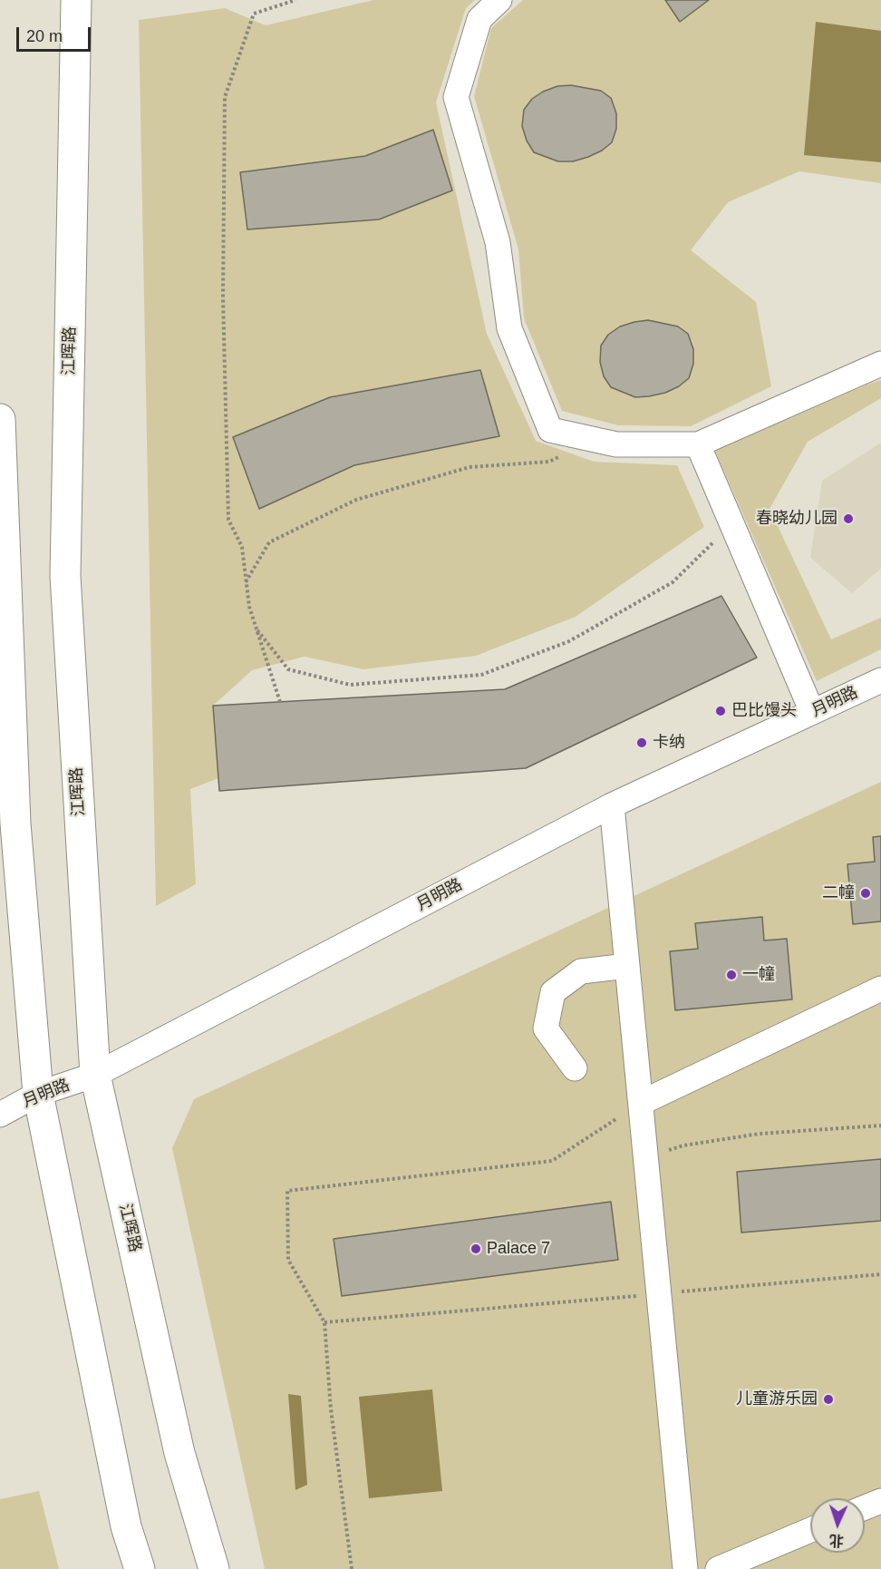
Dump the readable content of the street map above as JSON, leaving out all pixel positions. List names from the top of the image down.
{
  "streets": {
    "main road": ["江晖路"],
    "street": ["月明路"]
  },
  "crossings": [
    ["江晖路", "月明路"]
  ],
  "places": [
    "春晓幼儿园",
    "巴比馒头",
    "卡纳",
    "二幢",
    "一幢",
    "Palace 7",
    "儿童游乐园"
  ],
  "scale_bar": "20 m",
  "north": "bottom"
}
